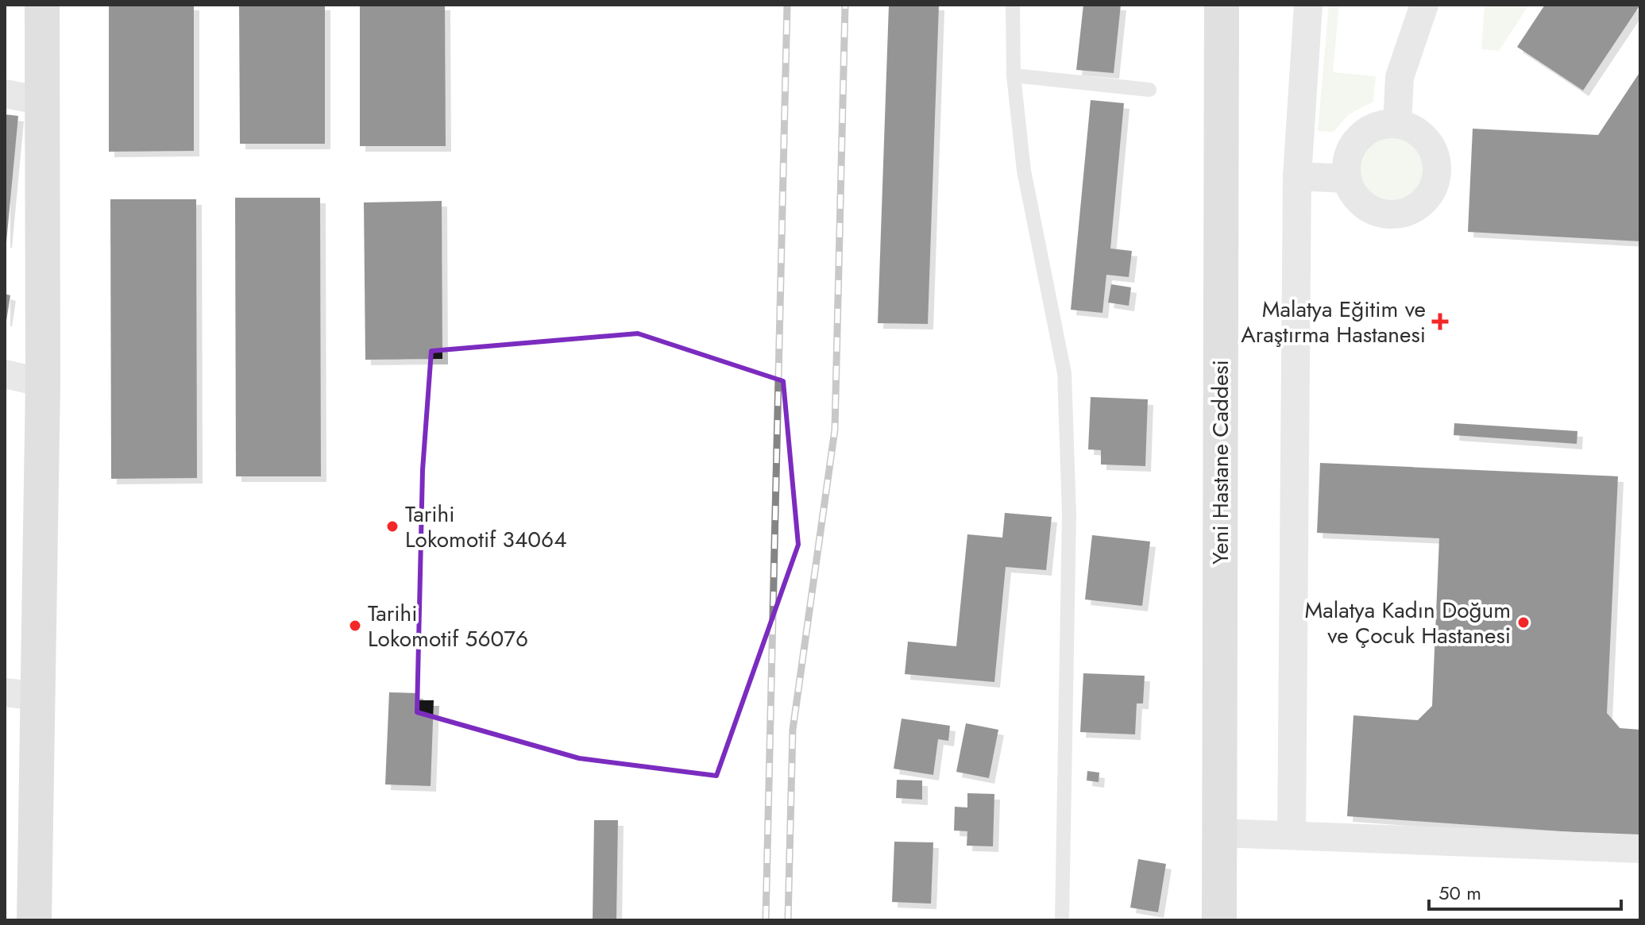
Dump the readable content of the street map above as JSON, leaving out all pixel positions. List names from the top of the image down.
{
  "streets": {
    "street": ["Yeni Hastane Caddesi"]
  },
  "places": {
    "health": ["Malatya Eğitim ve Araştırma Hastanesi"],
    "other": ["Tarihi Lokomotif 34064", "Malatya Kadın Doğum ve Çocuk Hastanesi", "Tarihi Lokomotif 56076"]
  },
  "scale_bar": "50 m"
}
